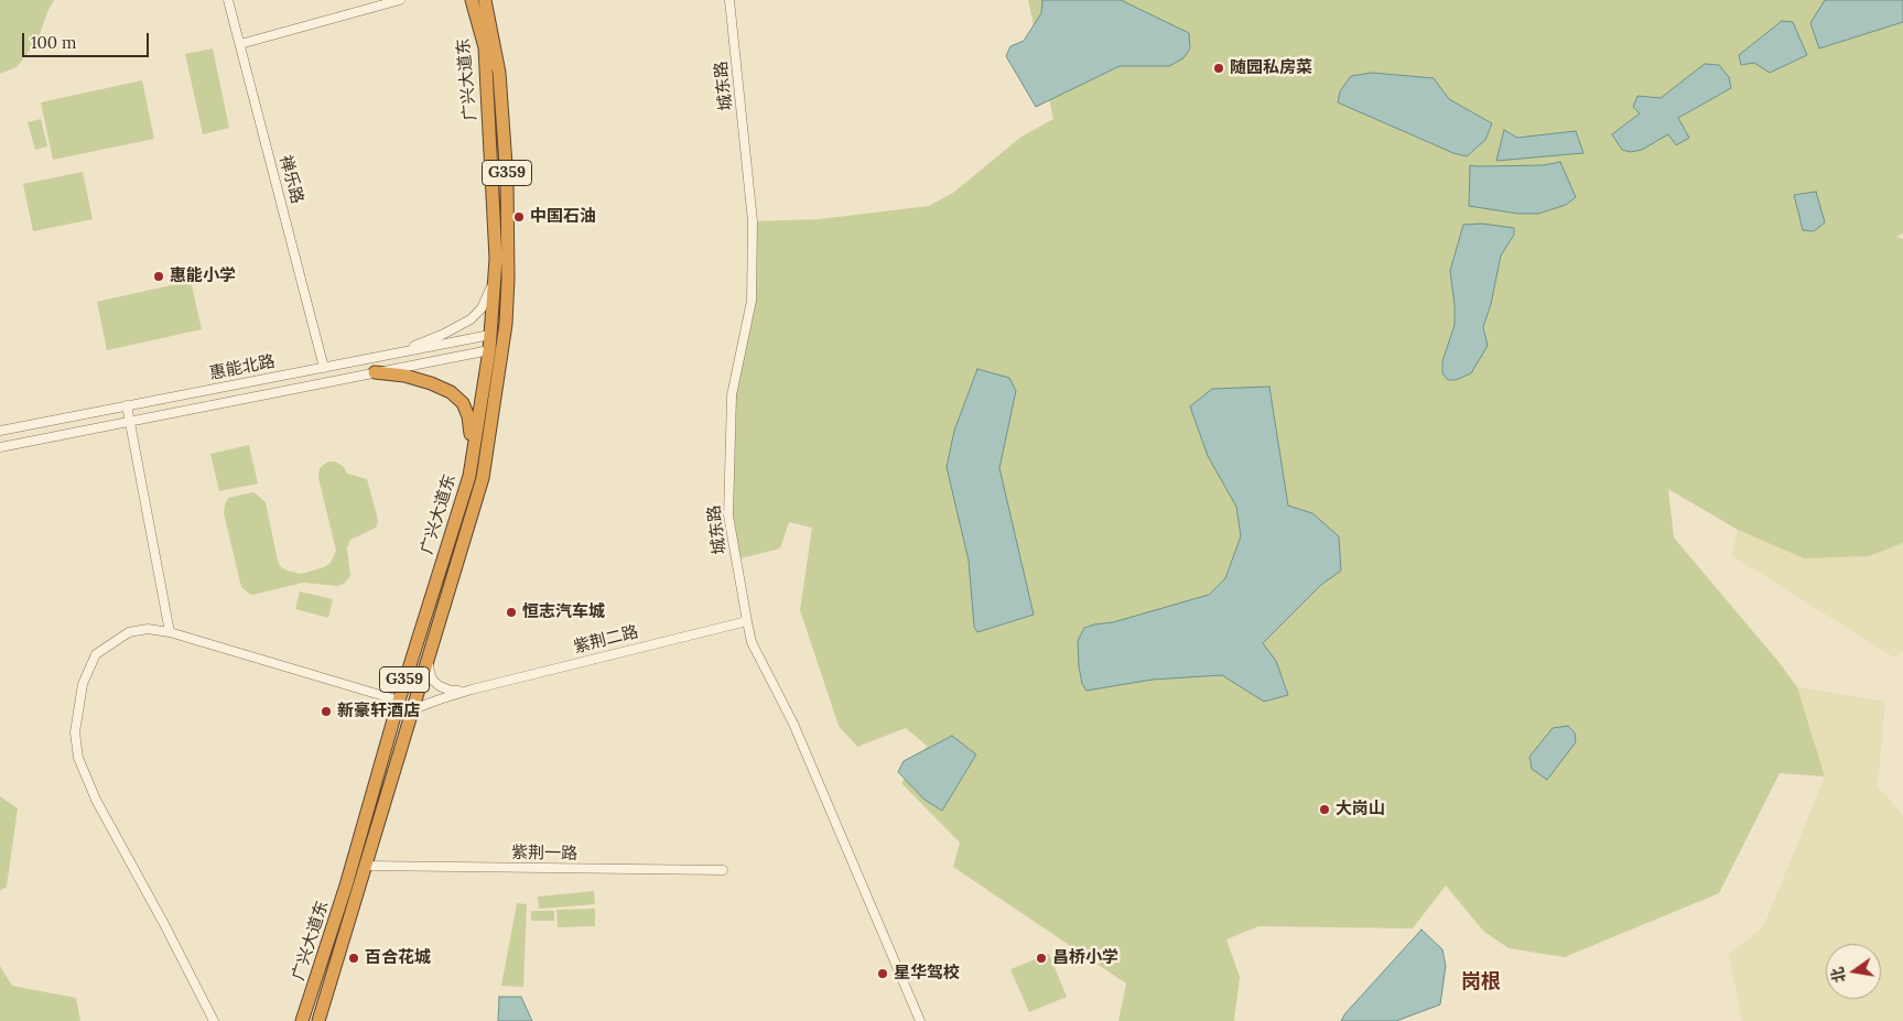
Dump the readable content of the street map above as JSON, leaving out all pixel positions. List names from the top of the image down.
{
  "streets": {
    "highway": ["广兴大道东", "G359"],
    "street": [
      "城东路",
      "禅乐路",
      "惠能北路",
      "紫荆二路",
      "紫荆一路"
    ]
  },
  "crossings": [
    ["广兴大道东", "惠能北路"],
    ["广兴大道东", "紫荆二路"],
    ["广兴大道东", "紫荆一路"],
    ["城东路", "紫荆二路"],
    ["禅乐路", "惠能北路"]
  ],
  "districts": ["岗根"],
  "places": [
    "随园私房菜",
    "中国石油",
    "惠能小学",
    "恒志汽车城",
    "新豪轩酒店",
    "大岗山",
    "百合花城",
    "昌桥小学",
    "星华驾校"
  ],
  "scale_bar": "100 m",
  "north": "left"
}
